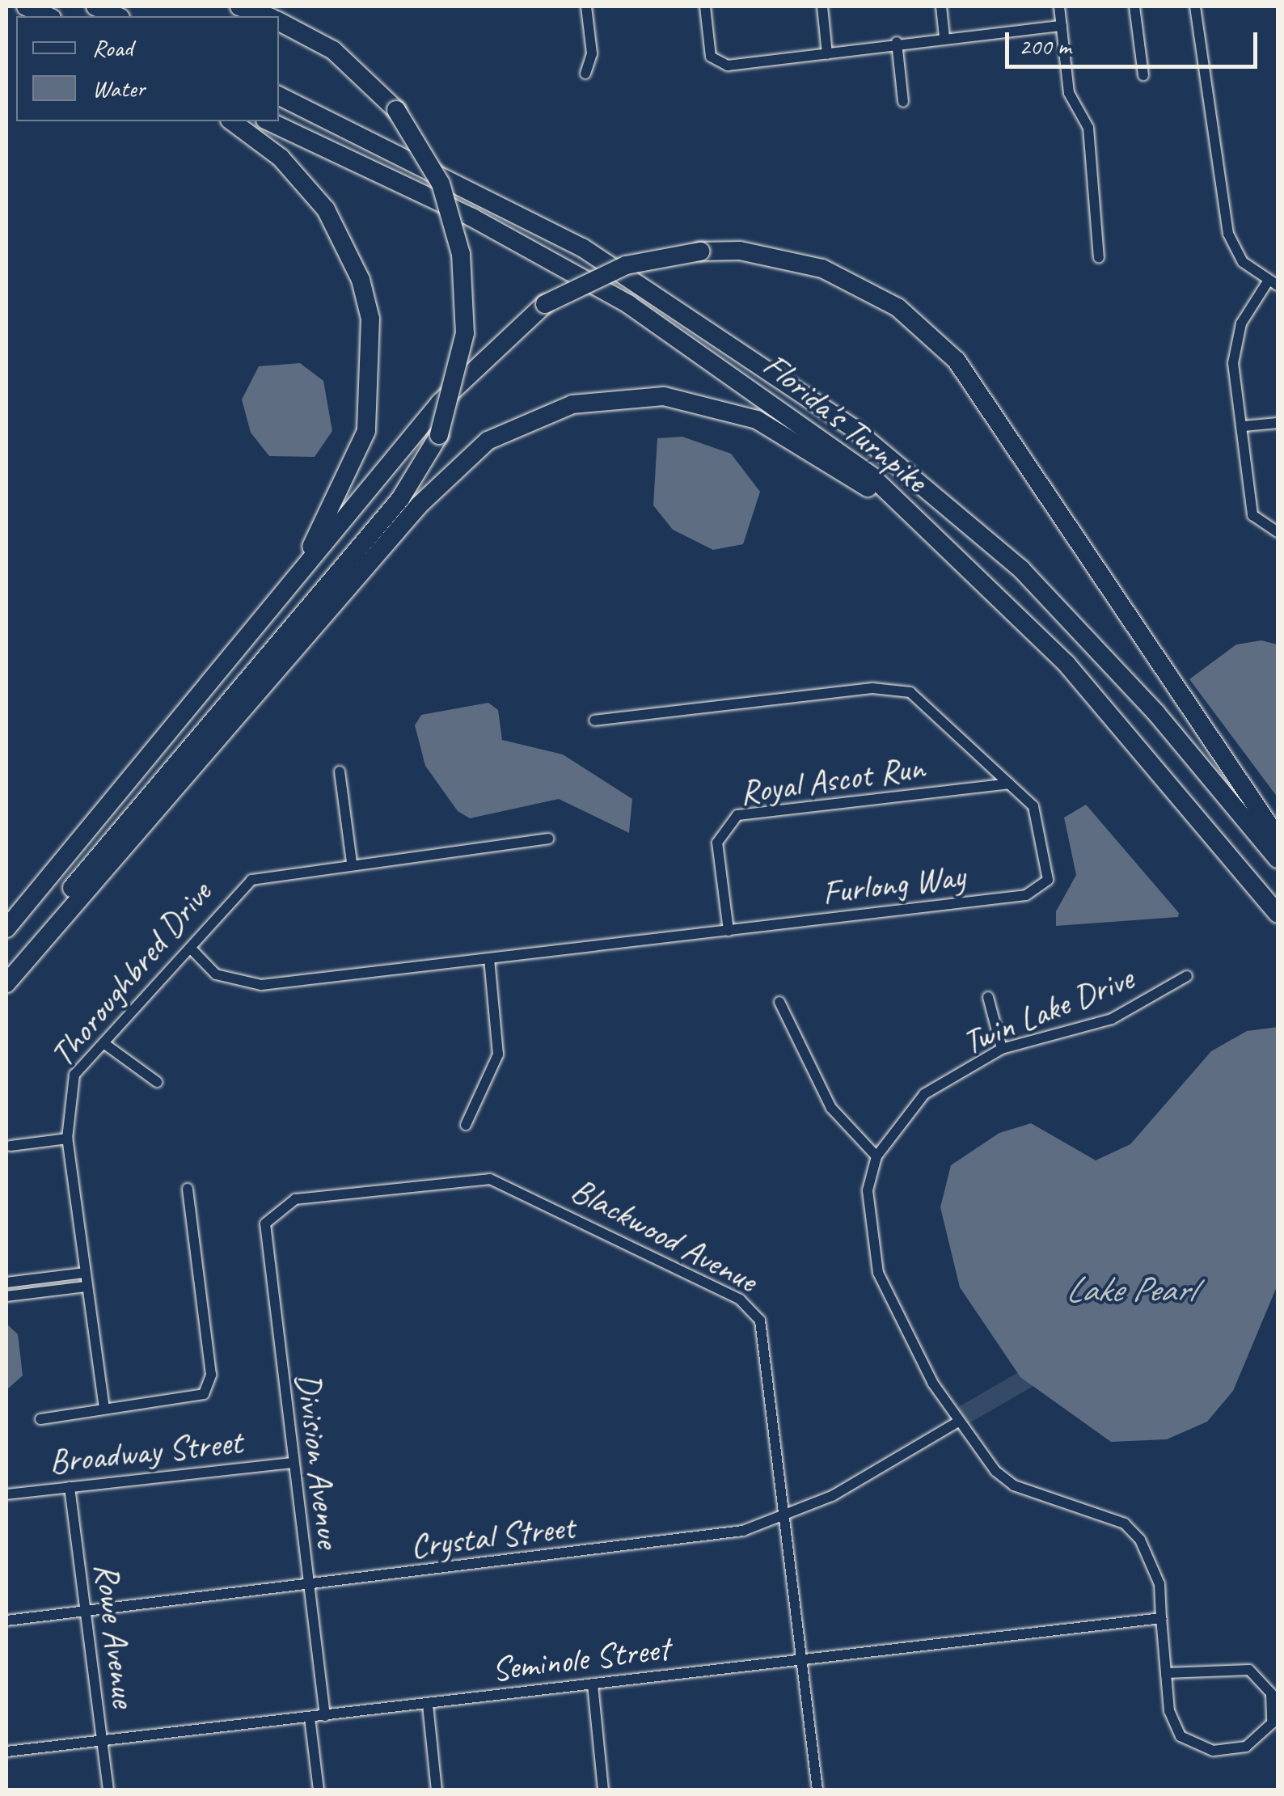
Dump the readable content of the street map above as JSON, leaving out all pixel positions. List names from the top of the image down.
{
  "streets": {
    "highway": ["Florida's Turnpike"],
    "street": [
      "Royal Ascot Run",
      "Furlong Way",
      "Thoroughbred Drive",
      "Twin Lake Drive",
      "Blackwood Avenue",
      "Broadway Street",
      "Division Avenue",
      "Crystal Street",
      "Rowe Avenue",
      "Seminole Street"
    ]
  },
  "crossings": [
    ["Royal Ascot Run", "Furlong Way"],
    ["Furlong Way", "Thoroughbred Drive"],
    ["Blackwood Avenue", "Division Avenue"],
    ["Blackwood Avenue", "Crystal Street"],
    ["Blackwood Avenue", "Seminole Street"],
    ["Broadway Street", "Division Avenue"],
    ["Broadway Street", "Rowe Avenue"],
    ["Division Avenue", "Crystal Street"],
    ["Division Avenue", "Seminole Street"],
    ["Crystal Street", "Rowe Avenue"],
    ["Rowe Avenue", "Seminole Street"]
  ],
  "water": ["Lake Pearl"],
  "legend": ["Road", "Water"],
  "scale_bar": "200 m"
}
